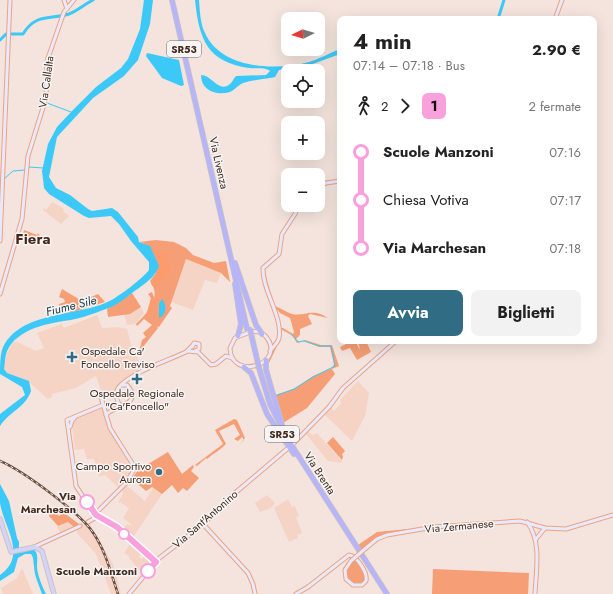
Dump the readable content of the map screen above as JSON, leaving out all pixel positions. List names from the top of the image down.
{
  "streets": {
    "highway": ["SR53", "Via Livenza", "Via Brenta"],
    "street": ["Via Callalta", "Via Sant'Antonino", "Via Zermanese"]
  },
  "crossings": [
    ["Via Livenza", "Via Brenta"]
  ],
  "districts": ["Fiera"],
  "water": ["Fiume Sile"],
  "places": {
    "health": ["Ospedale Ca' Foncello Treviso", "Ospedale Regionale \"Ca'Foncello\""],
    "other": ["Campo Sportivo Aurora", "Via Marchesan", "Scuole Manzoni"]
  },
  "lines": ["bus line 1"],
  "north": "left",
  "page": {
    "map_buttons": ["+", "−"],
    "heading": ["4 min", "07:14 – 07:18 · Bus", "2.90 €"],
    "legs": ["2", "1", "2 fermate"],
    "list": [
      {
        "name": "Scuole Manzoni",
        "value": "07:16"
      },
      {
        "name": "Chiesa Votiva",
        "value": "07:17"
      },
      {
        "name": "Via Marchesan",
        "value": "07:18"
      }
    ],
    "buttons": ["Avvia", "Biglietti"]
  }
}
